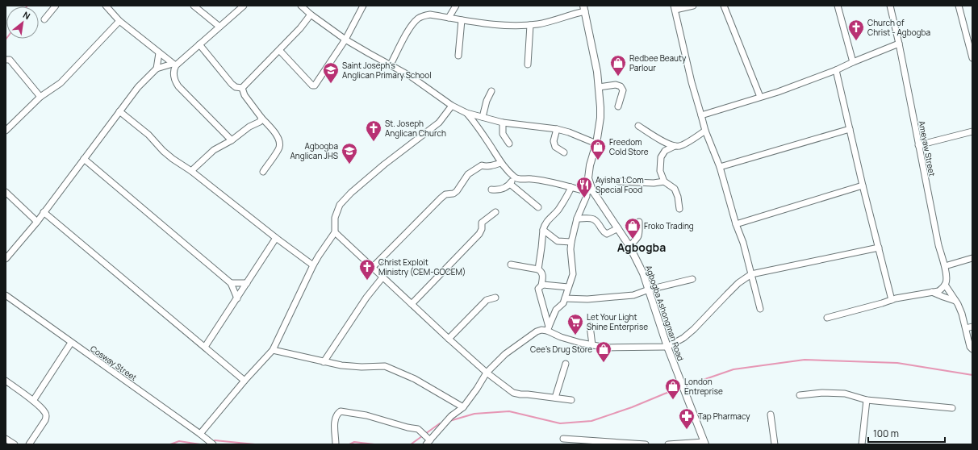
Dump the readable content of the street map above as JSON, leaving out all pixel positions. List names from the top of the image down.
{
  "streets": {
    "street": ["Ameyaw Street", "Agbogba Ashongman Road", "Cosway Street"]
  },
  "districts": ["Agbogba"],
  "places": {
    "church": ["Church of Christ - Agbogba", "St. Joseph Anglican Church", "Christ Exploit Ministry (CEM-GOCEM)"],
    "shop": [
      "Redbee Beauty Parlour",
      "Freedom Cold Store",
      "Froko Trading",
      "Cee's Drug Store",
      "London Entreprise"
    ],
    "school or university": ["Saint Joseph's Anglican Primary School", "Agbogba Anglican JHS"],
    "restaurant": ["Ayisha 1.Com Special Food"],
    "supermarket": ["Let Your Light Shine Enterprise"],
    "pharmacy": ["Tap Pharmacy"]
  },
  "scale_bar": "100 m",
  "north": "top right"
}
